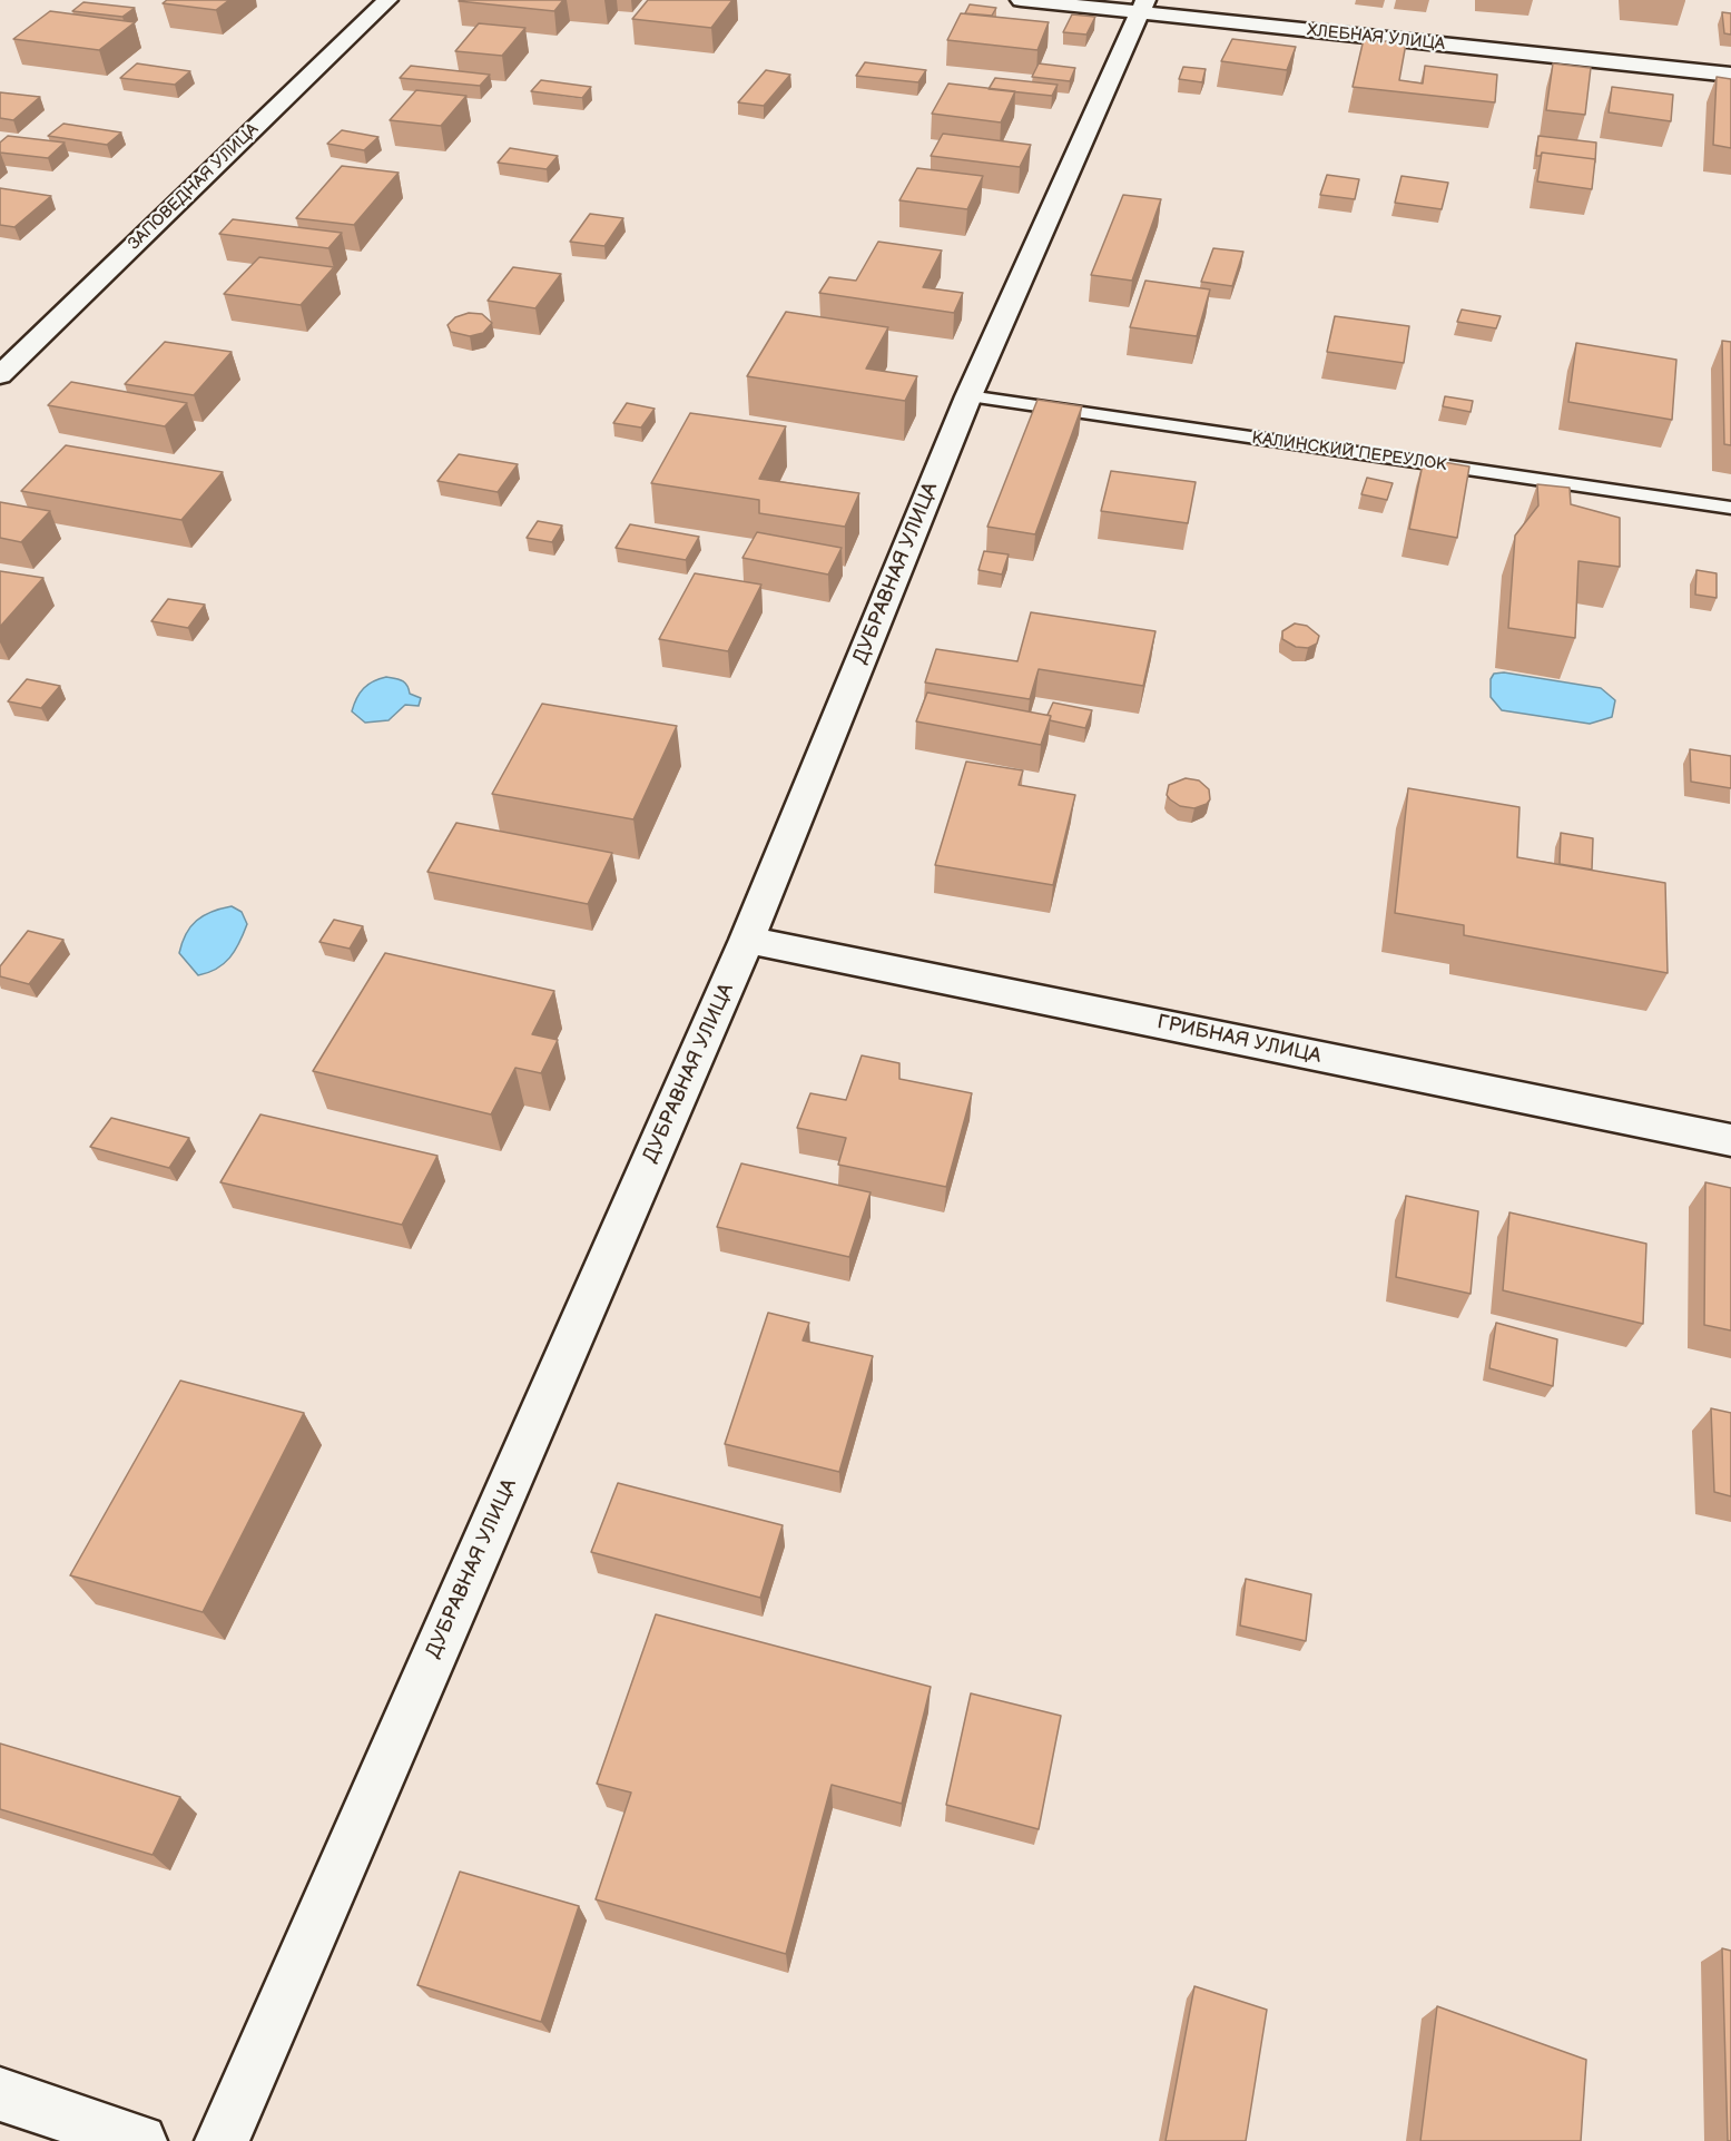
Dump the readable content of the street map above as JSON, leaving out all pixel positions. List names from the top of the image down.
{
  "streets": {
    "street": [
      "ХЛЕБНАЯ УЛИЦА",
      "ЗАПОВЕДНАЯ УЛИЦА",
      "ДУБРАВНАЯ УЛИЦА",
      "ГРИБНАЯ УЛИЦА"
    ],
    "lane": ["КАЛИНСКИЙ ПЕРЕУЛОК"]
  },
  "crossings": [
    ["ХЛЕБНАЯ УЛИЦА", "ДУБРАВНАЯ УЛИЦА"],
    ["КАЛИНСКИЙ ПЕРЕУЛОК", "ДУБРАВНАЯ УЛИЦА"],
    ["ДУБРАВНАЯ УЛИЦА", "ГРИБНАЯ УЛИЦА"]
  ]
}
